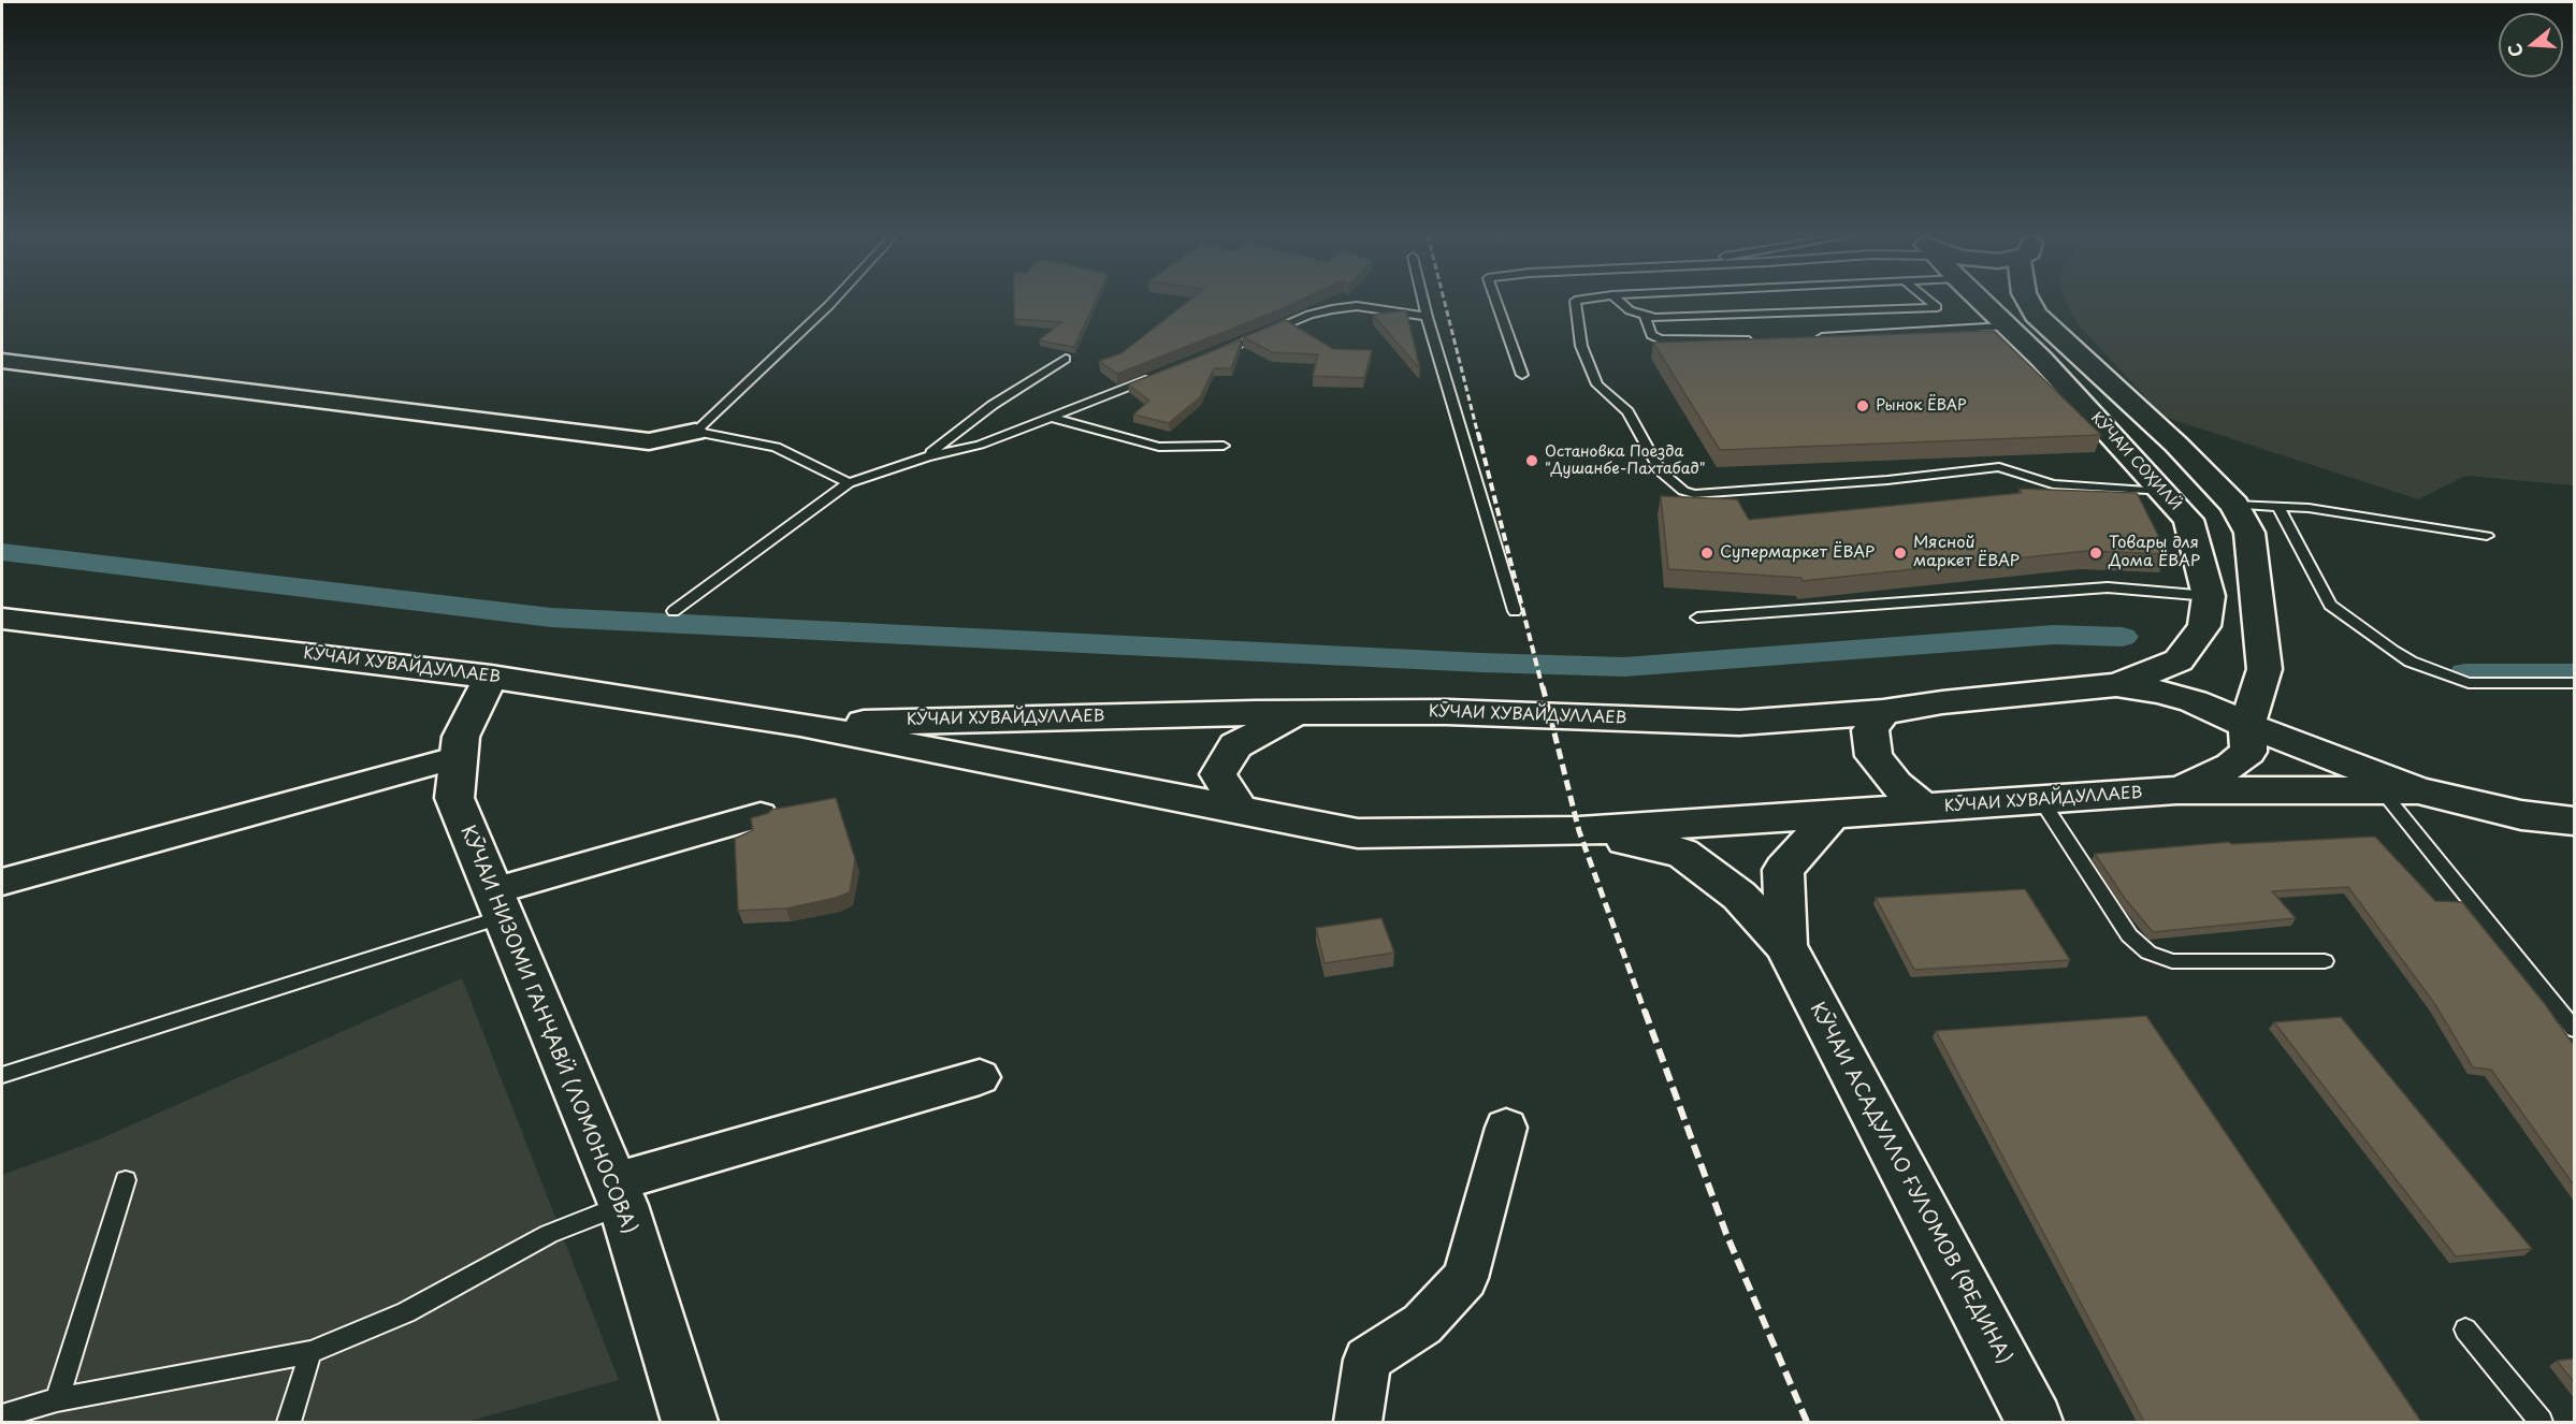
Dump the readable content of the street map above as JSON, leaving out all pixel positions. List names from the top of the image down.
{
  "streets": {
    "street": [
      "КӮЧАИ СОҲИЛӢ",
      "КӮЧАИ ХУВАЙДУЛЛАЕВ",
      "КӮЧАИ НИЗОМИ ГАНҶАВӢ (ЛОМОНОСОВА)",
      "КӮЧАИ АСАДУЛЛО ҒУЛОМОВ (ФЕДИНА)"
    ]
  },
  "crossings": [
    ["КӮЧАИ СОҲИЛӢ", "КӮЧАИ ХУВАЙДУЛЛАЕВ"],
    ["КӮЧАИ ХУВАЙДУЛЛАЕВ", "КӮЧАИ НИЗОМИ ГАНҶАВӢ (ЛОМОНОСОВА)"]
  ],
  "places": [
    "Рынок ЁВАР",
    "Остановка Поезда \"Душанбе-Пахтабад\"",
    "Супермаркет ЁВАР",
    "Мясной маркет ЁВАР",
    "Товары для Дома ЁВАР"
  ],
  "north": "left"
}
